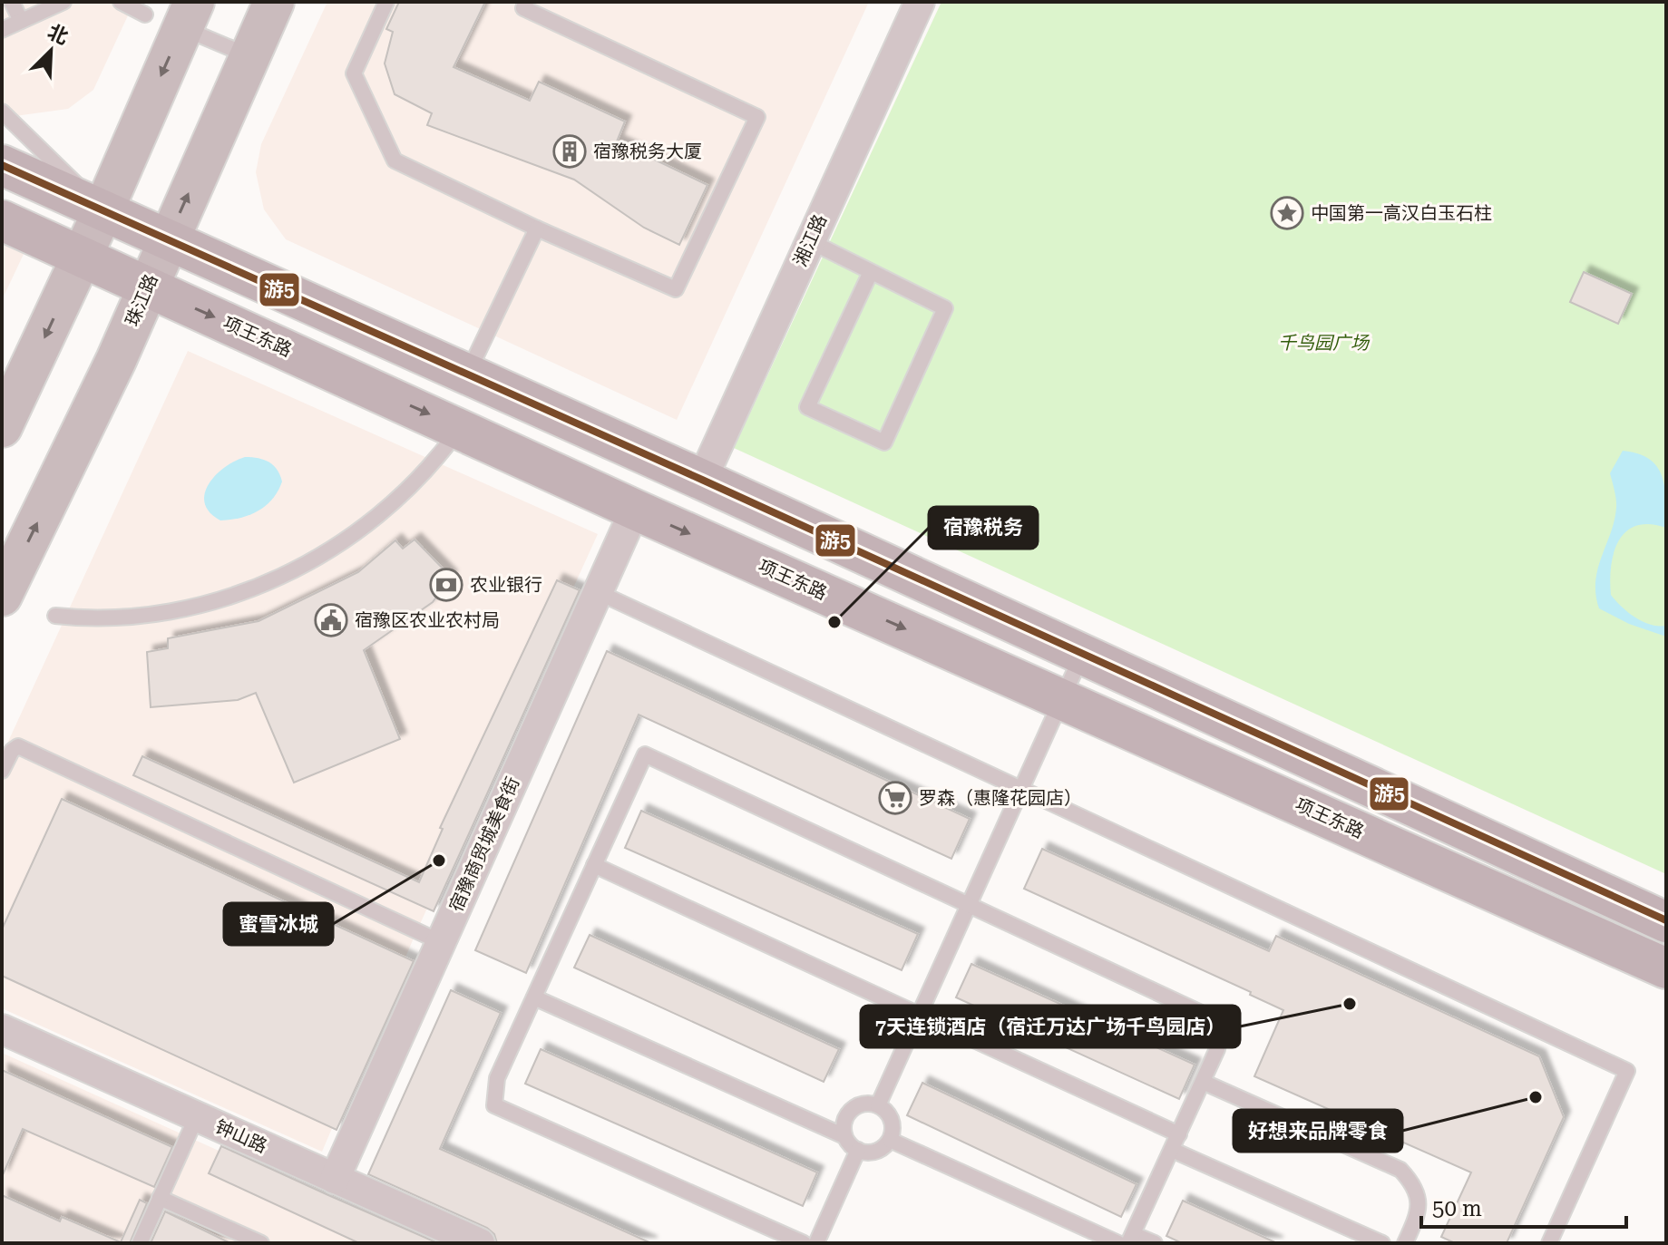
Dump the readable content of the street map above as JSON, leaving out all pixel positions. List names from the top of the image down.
{
  "streets": {
    "main road": ["项王东路"],
    "street": [
      "湘江路",
      "珠江路",
      "宿豫商贸城美食街",
      "钟山路"
    ]
  },
  "crossings": [
    ["珠江路", "项王东路"],
    ["项王东路", "宿豫商贸城美食街"],
    ["宿豫商贸城美食街", "钟山路"]
  ],
  "parks": ["千鸟园广场"],
  "places": {
    "building": ["宿豫税务大厦"],
    "place": ["中国第一高汉白玉石柱"],
    "bank": ["农业银行"],
    "public building": ["宿豫区农业农村局"],
    "other": [
      "宿豫税务",
      "蜜雪冰城",
      "7天连锁酒店（宿迁万达广场千鸟园店）",
      "好想来品牌零食"
    ],
    "supermarket": ["罗森（惠隆花园店）"]
  },
  "lines": ["transit line 游5"],
  "scale_bar": "50 m",
  "north": "top right"
}
